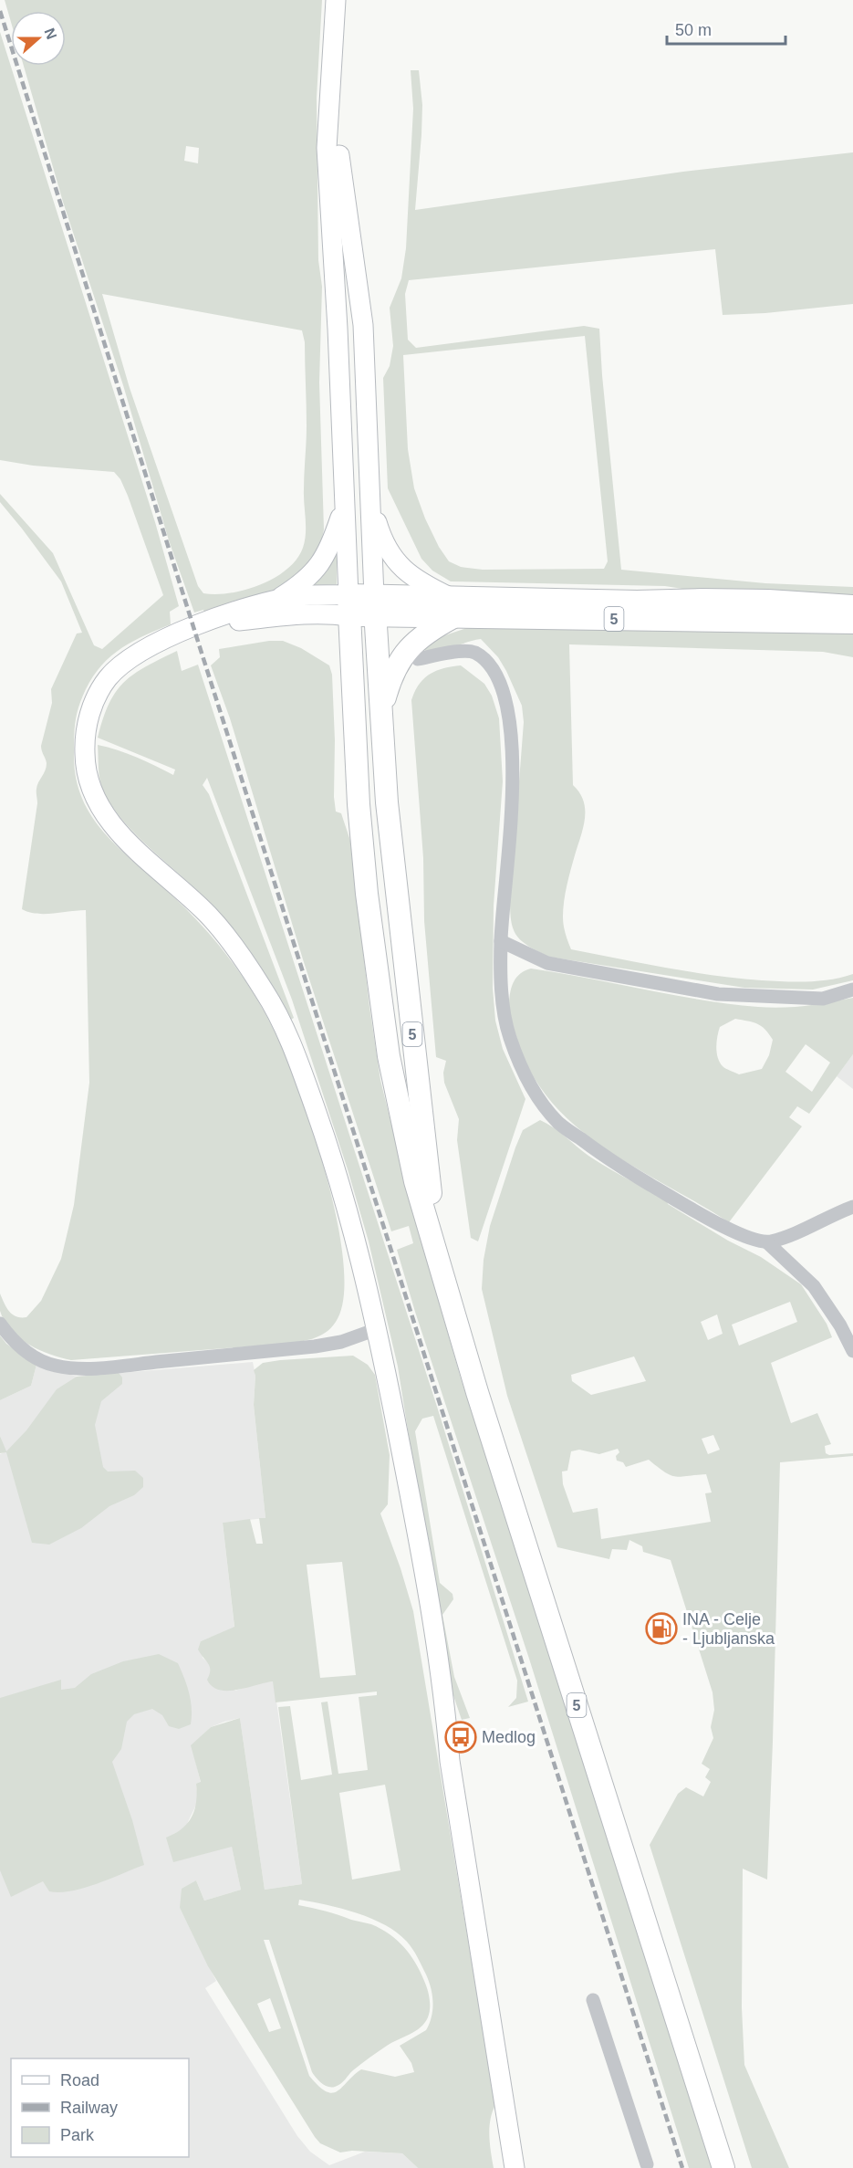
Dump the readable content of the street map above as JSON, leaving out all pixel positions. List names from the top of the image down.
{
  "streets": {
    "main road": ["5"]
  },
  "places": {
    "fuel station": ["INA - Celje - Ljubljanska"],
    "bus stop": ["Medlog"]
  },
  "legend": ["Road", "Railway", "Park"],
  "scale_bar": "50 m",
  "north": "right"
}
